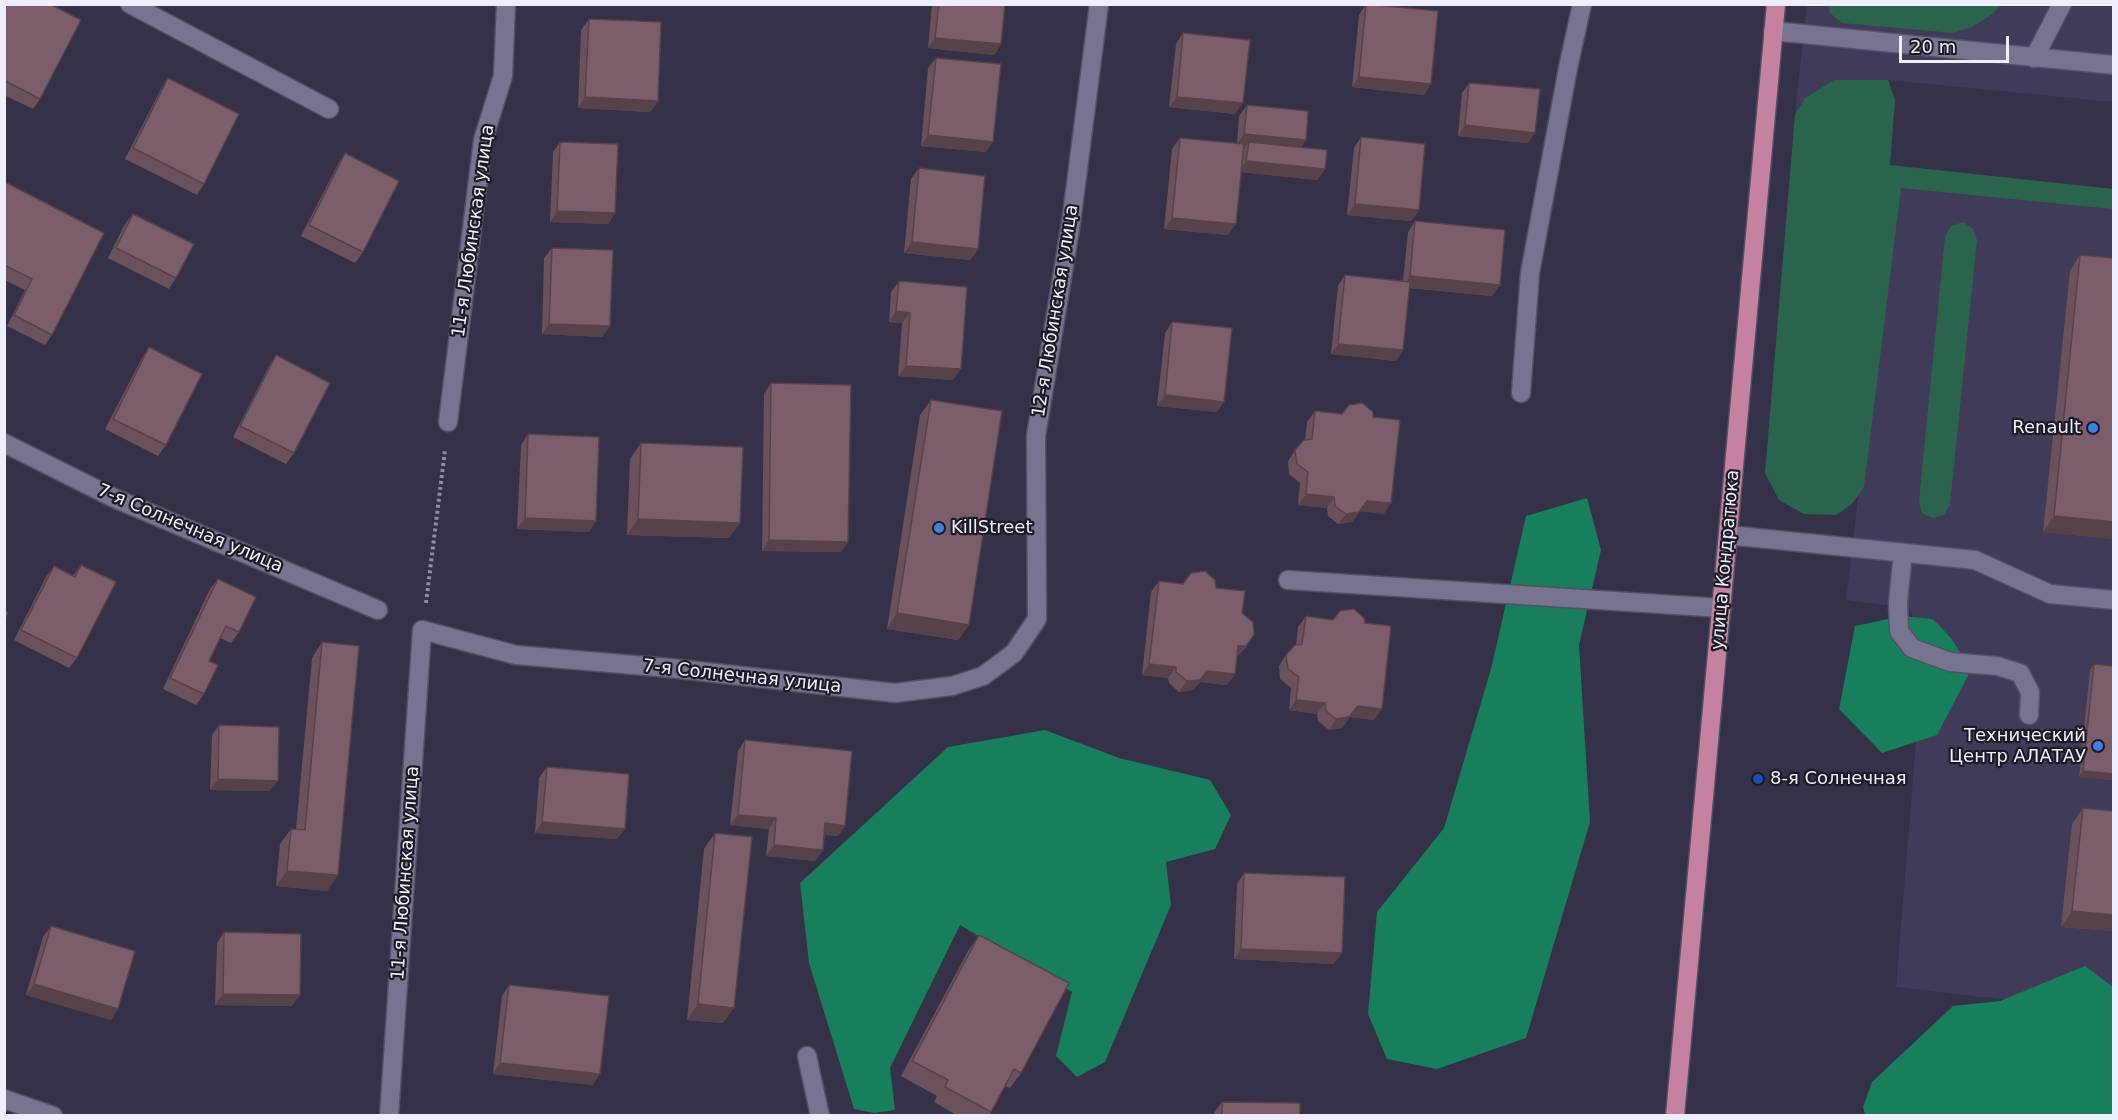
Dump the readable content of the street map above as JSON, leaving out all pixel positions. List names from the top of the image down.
{
  "streets": {
    "main road": ["улица Кондратюка"],
    "street": ["11-я Любинская улица", "12-я Любинская улица", "7-я Солнечная улица"]
  },
  "crossings": [
    ["11-я Любинская улица", "7-я Солнечная улица"],
    ["12-я Любинская улица", "7-я Солнечная улица"]
  ],
  "places": [
    "Renault",
    "KillStreet",
    "Технический Центр АЛАТАУ",
    "8-я Солнечная"
  ],
  "scale_bar": "20 m"
}
